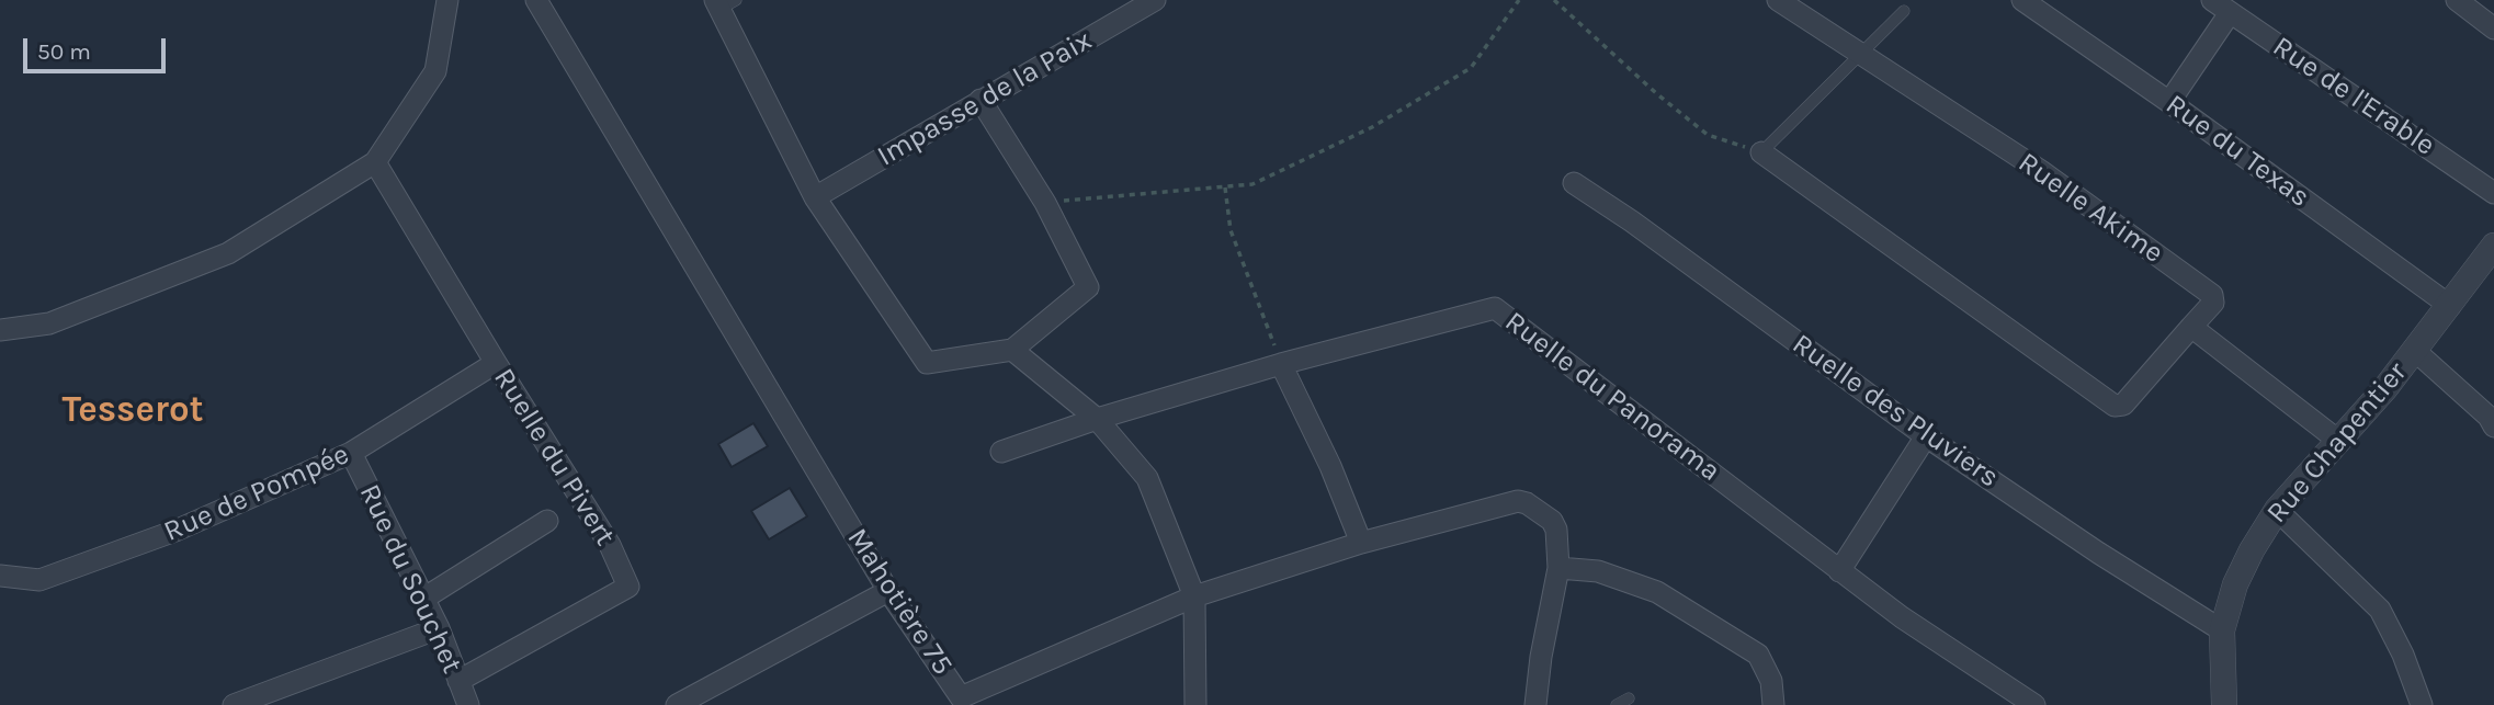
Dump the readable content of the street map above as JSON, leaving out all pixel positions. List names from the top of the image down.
{
  "streets": {
    "street": [
      "Rue de l'Erable",
      "Impasse de la Paix",
      "Rue du Texas",
      "Ruelle Akime",
      "Ruelle du Panorama",
      "Ruelle des Pluviers",
      "Rue Chapentier",
      "Ruelle du Pivert",
      "Rue de Pompée",
      "Rue du Souchet",
      "Mahotière 75"
    ]
  },
  "crossings": [
    ["Rue du Texas", "Rue Chapentier"],
    ["Ruelle des Pluviers", "Rue Chapentier"],
    ["Ruelle du Pivert", "Rue de Pompée"],
    ["Ruelle du Pivert", "Rue du Souchet"],
    ["Rue de Pompée", "Rue du Souchet"]
  ],
  "districts": ["Tesserot"],
  "scale_bar": "50 m"
}
